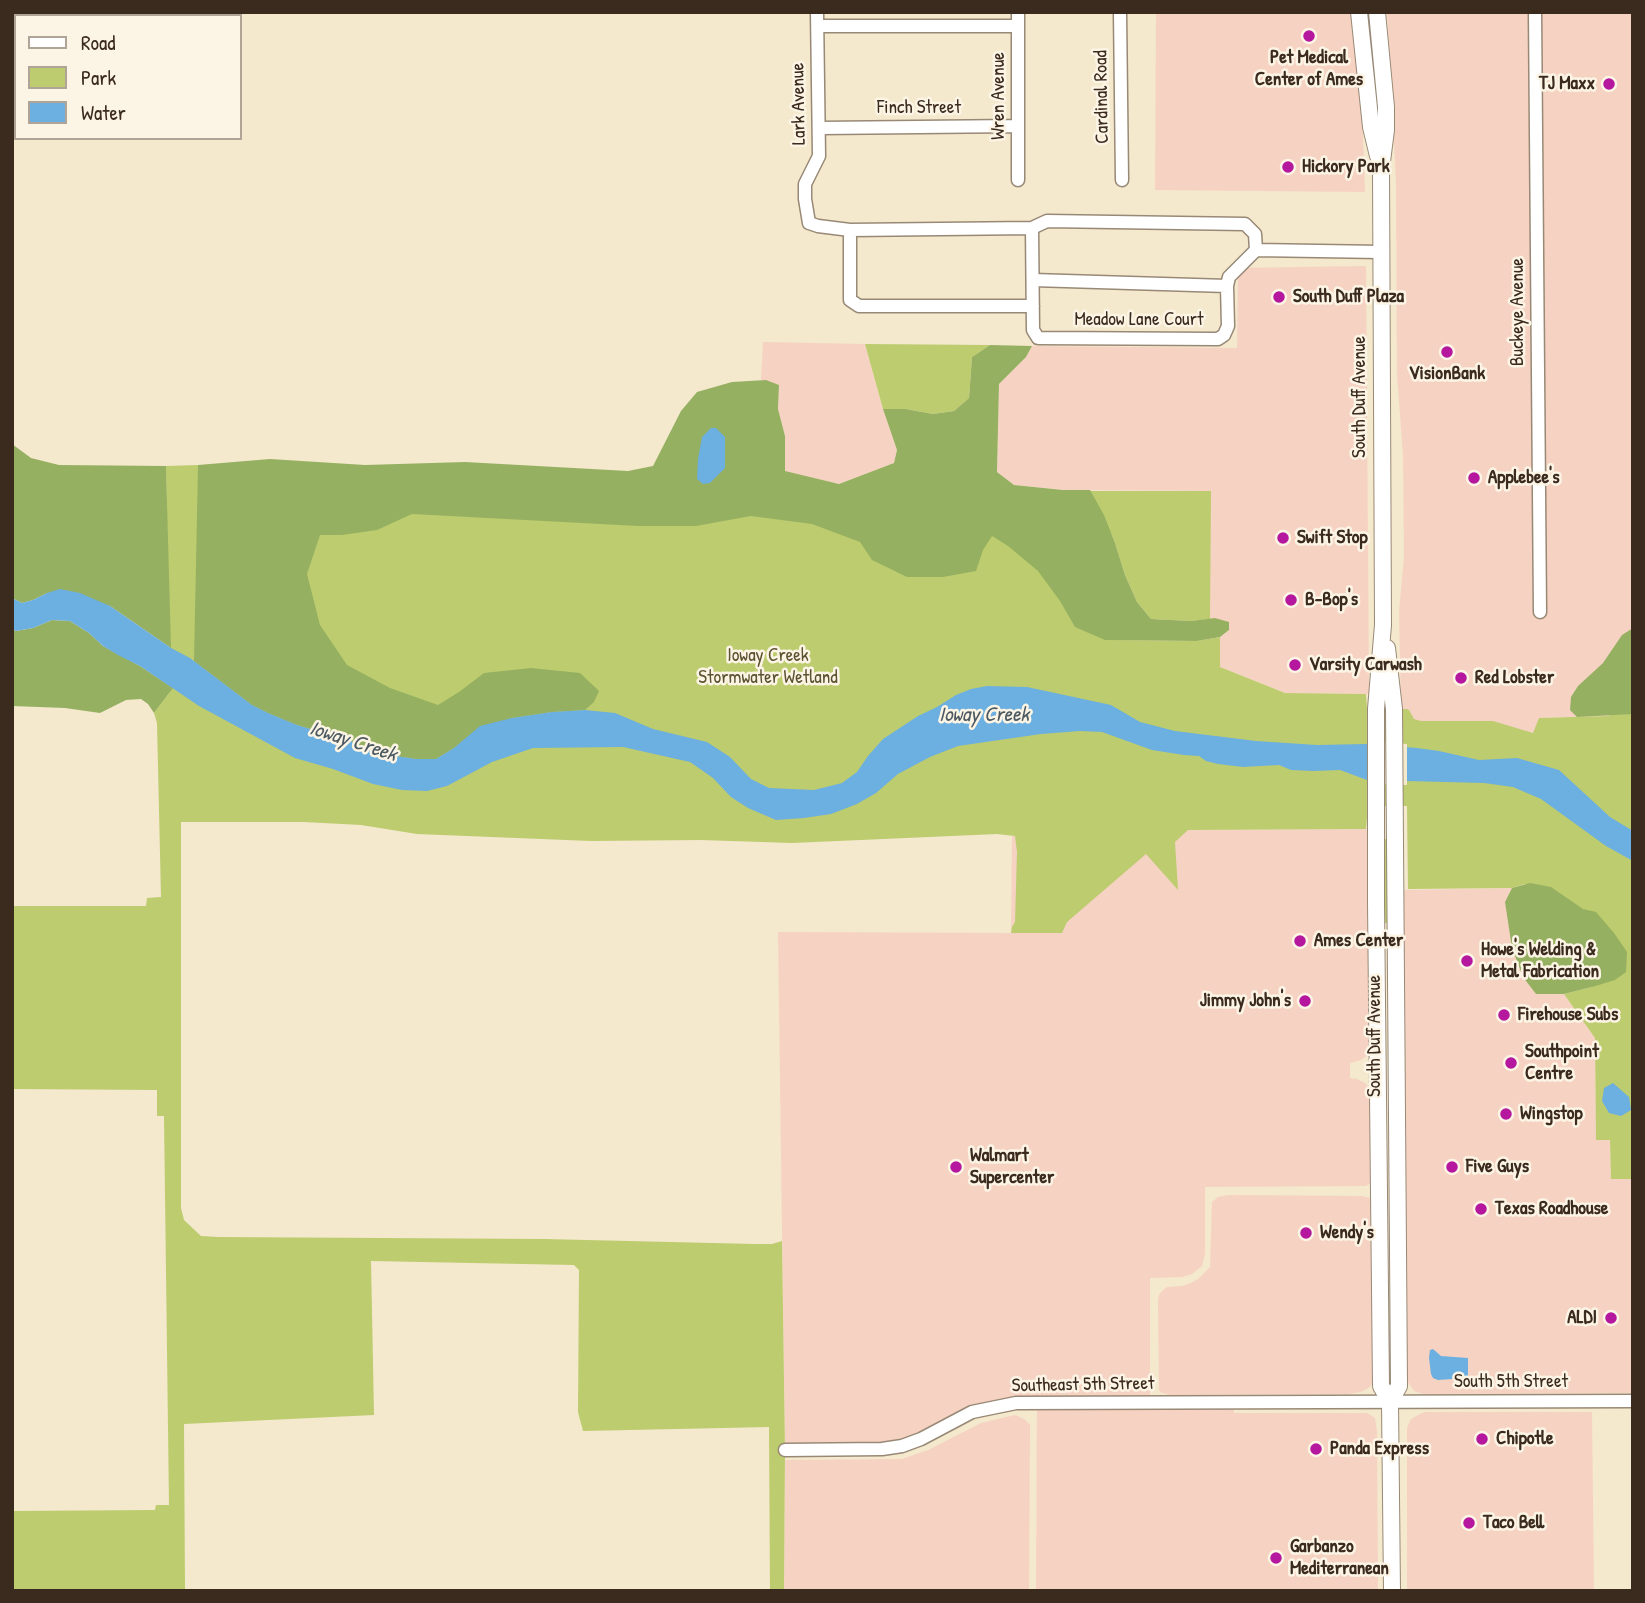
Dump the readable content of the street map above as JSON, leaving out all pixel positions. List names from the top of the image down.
{
  "streets": {
    "main road": ["South Duff Avenue"],
    "street": [
      "Wren Avenue",
      "Cardinal Road",
      "Lark Avenue",
      "Finch Street",
      "Buckeye Avenue",
      "Meadow Lane Court",
      "South 5th Street",
      "Southeast 5th Street"
    ]
  },
  "crossings": [
    ["Wren Avenue", "Finch Street"],
    ["Lark Avenue", "Finch Street"],
    ["South Duff Avenue", "South 5th Street"],
    ["South Duff Avenue", "Southeast 5th Street"],
    ["South 5th Street", "Southeast 5th Street"]
  ],
  "water": ["Ioway Creek"],
  "parks": ["Ioway Creek Stormwater Wetland"],
  "places": [
    "Pet Medical Center of Ames",
    "TJ Maxx",
    "Hickory Park",
    "South Duff Plaza",
    "VisionBank",
    "Applebee's",
    "Swift Stop",
    "B-Bop's",
    "Varsity Carwash",
    "Red Lobster",
    "Ames Center",
    "Howe's Welding & Metal Fabrication",
    "Jimmy John's",
    "Firehouse Subs",
    "Southpoint Centre",
    "Wingstop",
    "Walmart Supercenter",
    "Five Guys",
    "Texas Roadhouse",
    "Wendy's",
    "ALDI",
    "Chipotle",
    "Panda Express",
    "Taco Bell",
    "Garbanzo Mediterranean"
  ],
  "legend": ["Road", "Park", "Water"]
}
